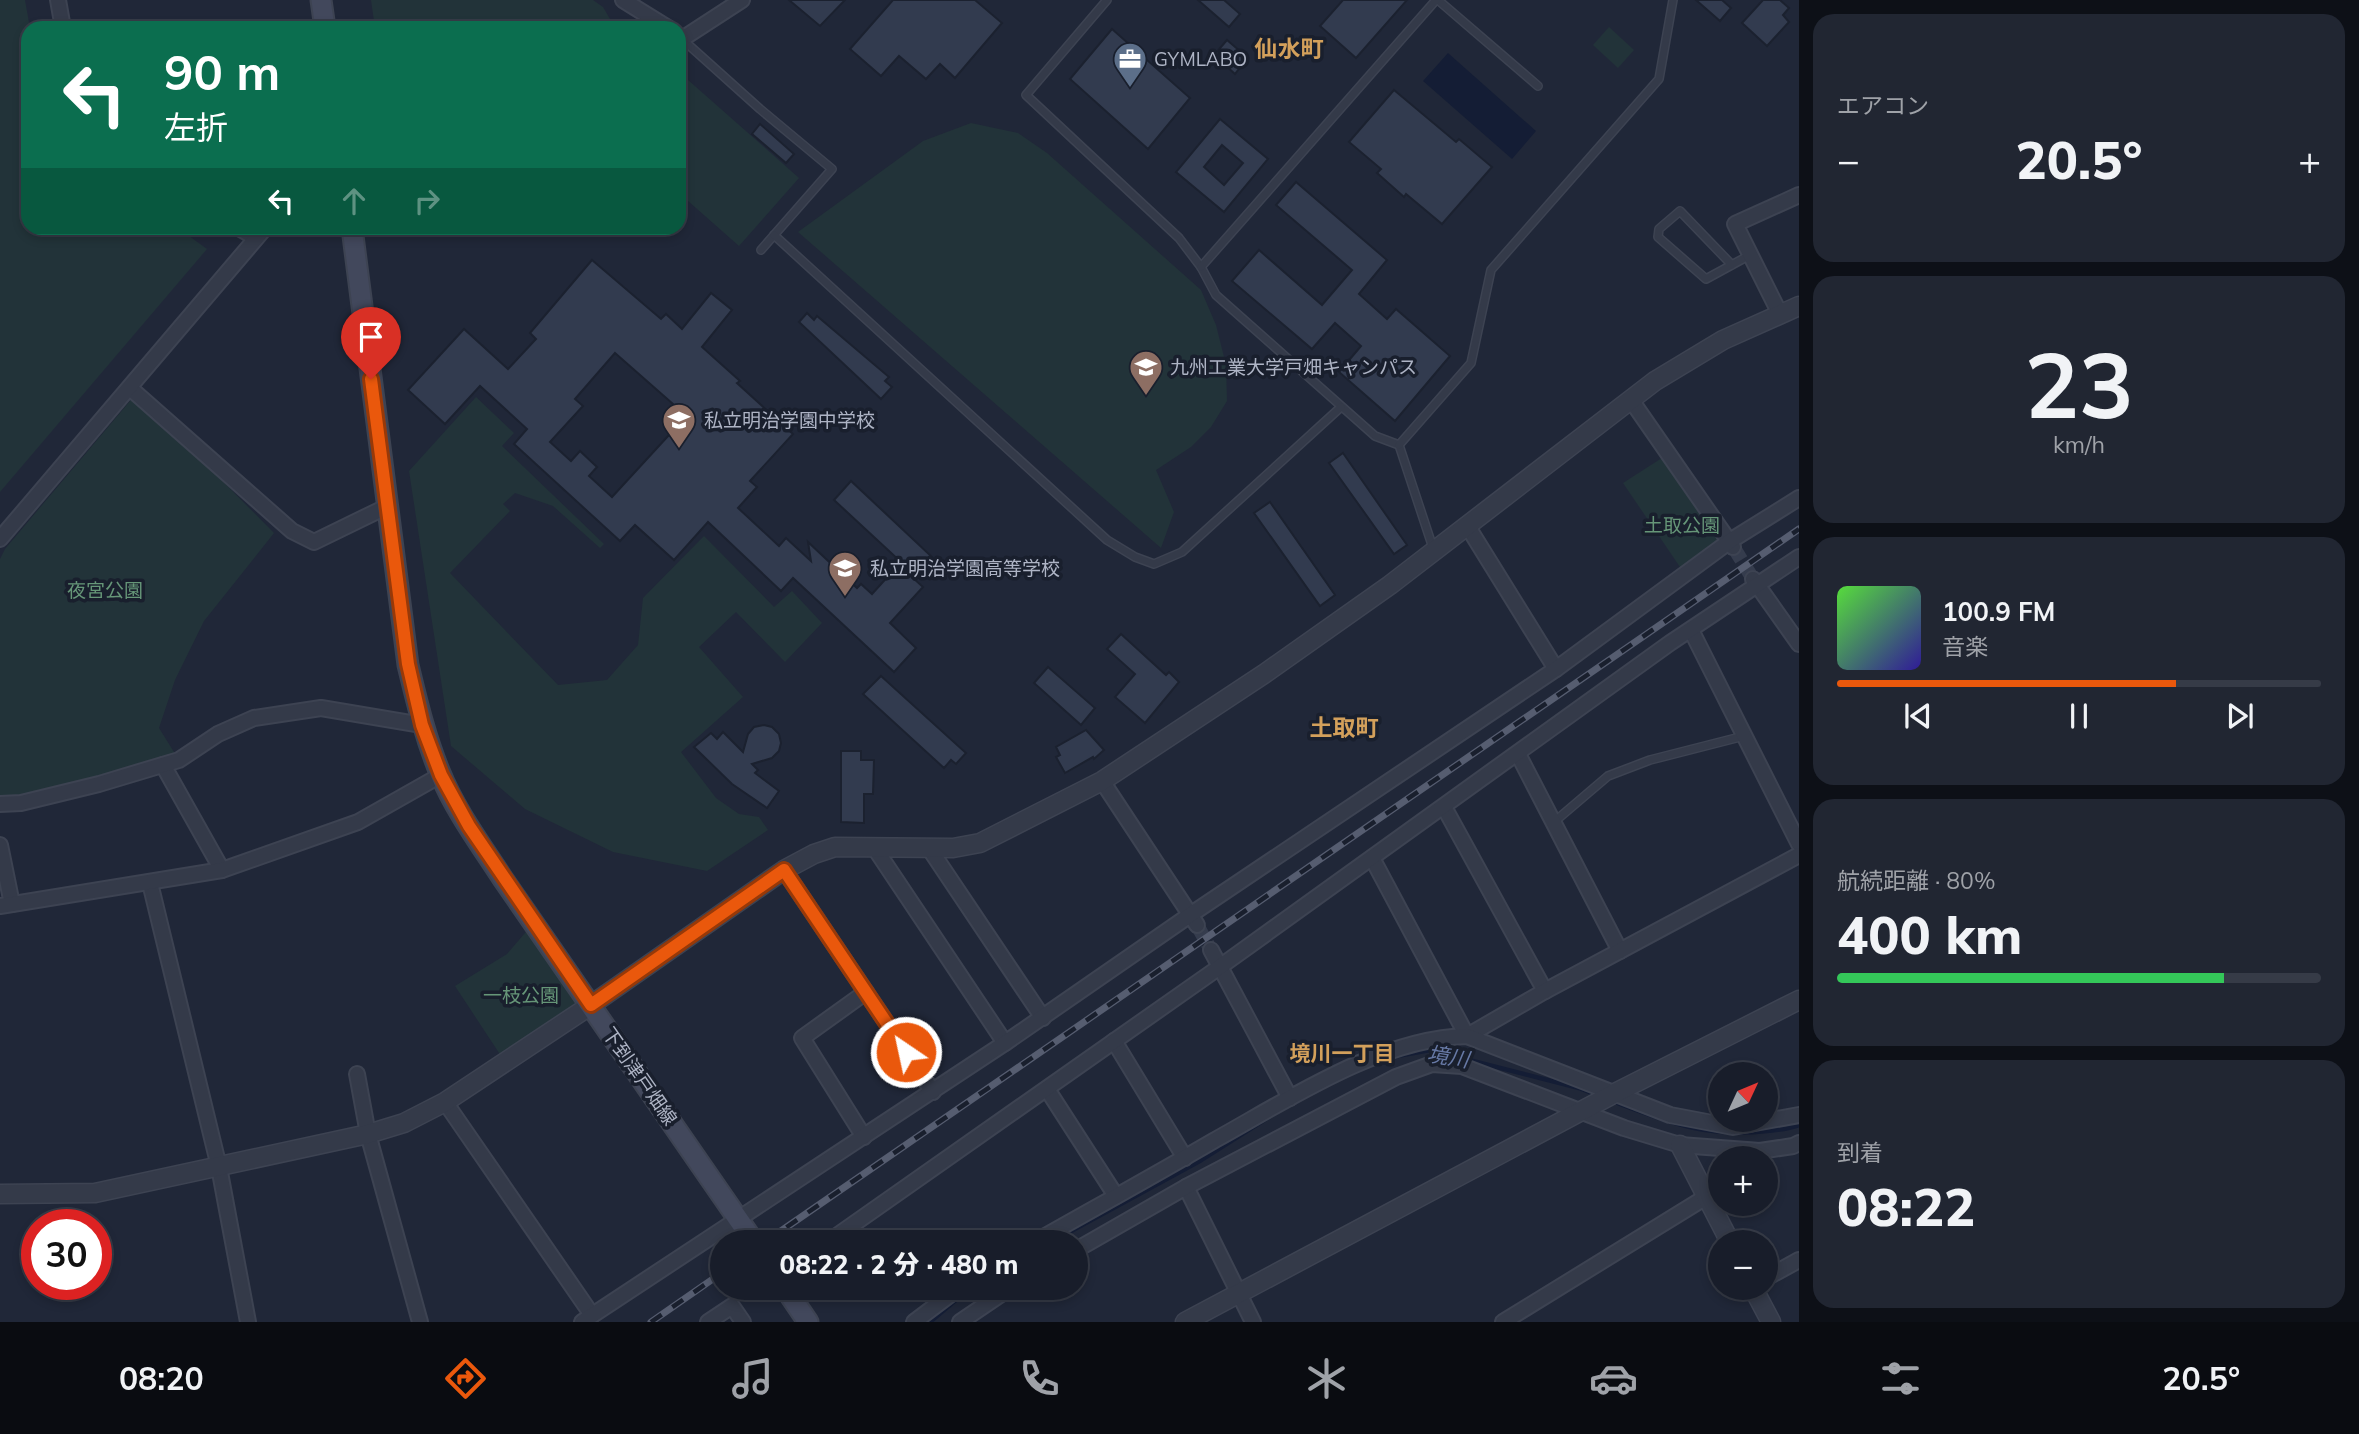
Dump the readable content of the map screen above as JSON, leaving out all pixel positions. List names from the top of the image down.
{
  "streets": {
    "main road": ["下到津戸畑線"]
  },
  "districts": ["仙水町", "土取町", "境川一丁目"],
  "water": ["境川"],
  "parks": ["土取公園", "夜宮公園", "一枝公園"],
  "places": {
    "office": ["GYMLABO"],
    "school or university": ["九州工業大学戸畑キャンパス", "私立明治学園中学校", "私立明治学園高等学校"]
  },
  "north": "top right",
  "page": {
    "tile": [
      "エアコン",
      ["23", "km/h"],
      ["航続距離 · 80%", "400 km"],
      ["到着", "08:22"]
    ],
    "turn": ["90 m", "左折"],
    "heat": ["−", "20.5°", "+"],
    "song": ["100.9 FM", "音楽"],
    "map_buttons": ["+", "−"],
    "limit": "30",
    "trip": "08:22 · 2 分 · 480 m",
    "tabs": ["08:20", "20.5°"]
  }
}
